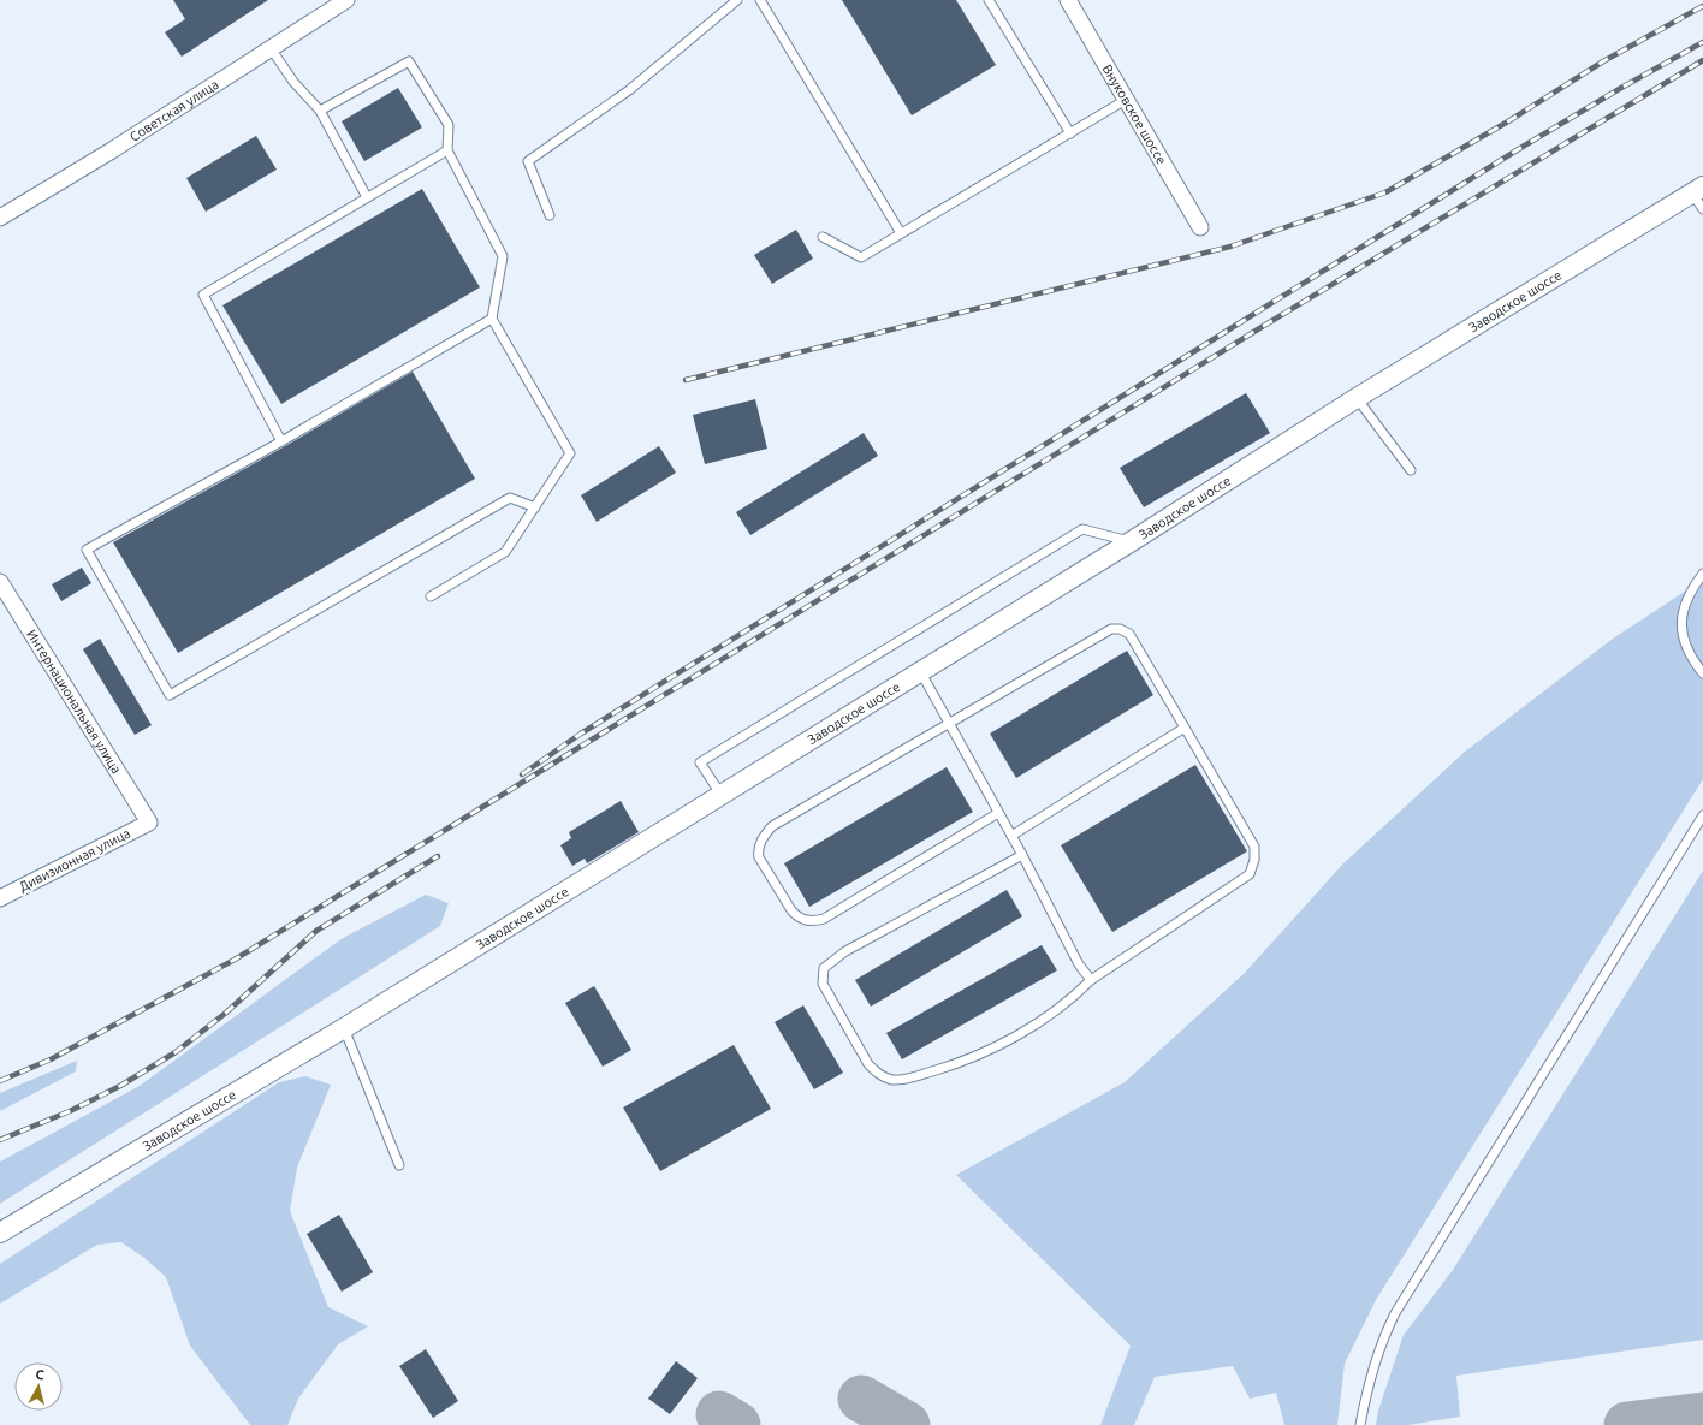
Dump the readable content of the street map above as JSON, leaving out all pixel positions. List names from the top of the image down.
{
  "streets": {
    "street": [
      "Советская улица",
      "Внуковское шоссе",
      "Заводское шоссе",
      "Интернациональная улица",
      "Дивизионная улица"
    ]
  },
  "crossings": [
    ["Интернациональная улица", "Дивизионная улица"]
  ],
  "north": "top"
}
